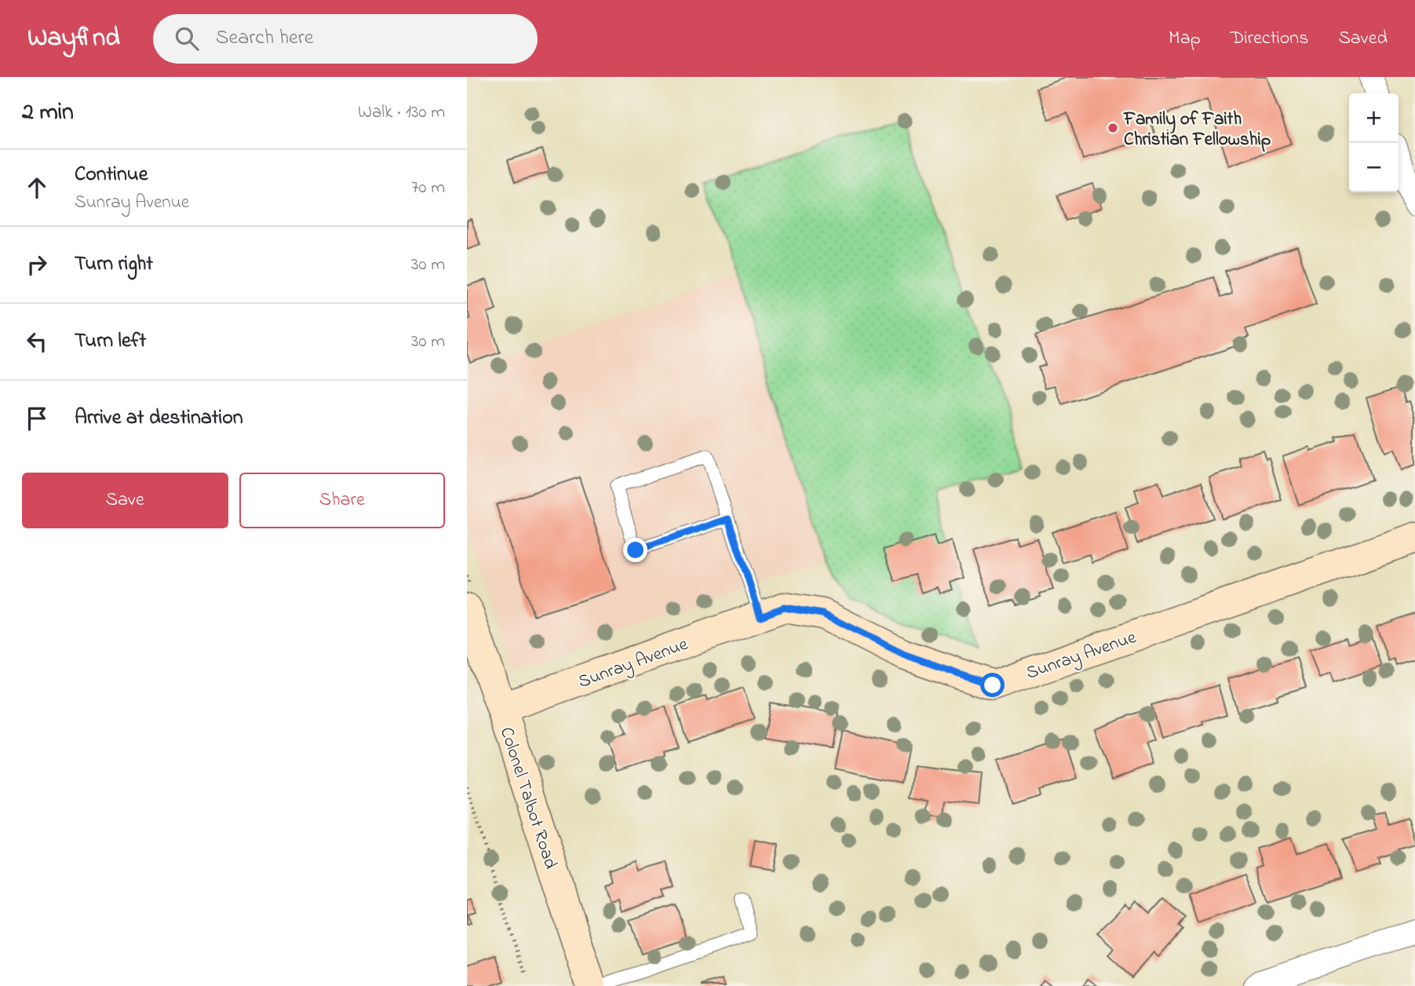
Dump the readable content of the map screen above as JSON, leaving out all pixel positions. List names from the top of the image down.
{
  "streets": {
    "street": ["Sunray Avenue", "Colonel Talbot Road"]
  },
  "crossings": [
    ["Sunray Avenue", "Colonel Talbot Road"]
  ],
  "places": ["Family of Faith Christian Fellowship"],
  "page": {
    "header": "Wayfind",
    "search": "Search here",
    "nav": ["Map", "Directions", "Saved"],
    "heading": ["2 min", "Walk · 130 m"],
    "map_buttons": ["+", "−"],
    "list": [
      ["Continue", "Sunray Avenue", "70 m"],
      ["Turn right", "30 m"],
      ["Turn left", "30 m"],
      "Arrive at destination"
    ],
    "buttons": ["Save", "Share"]
  }
}
